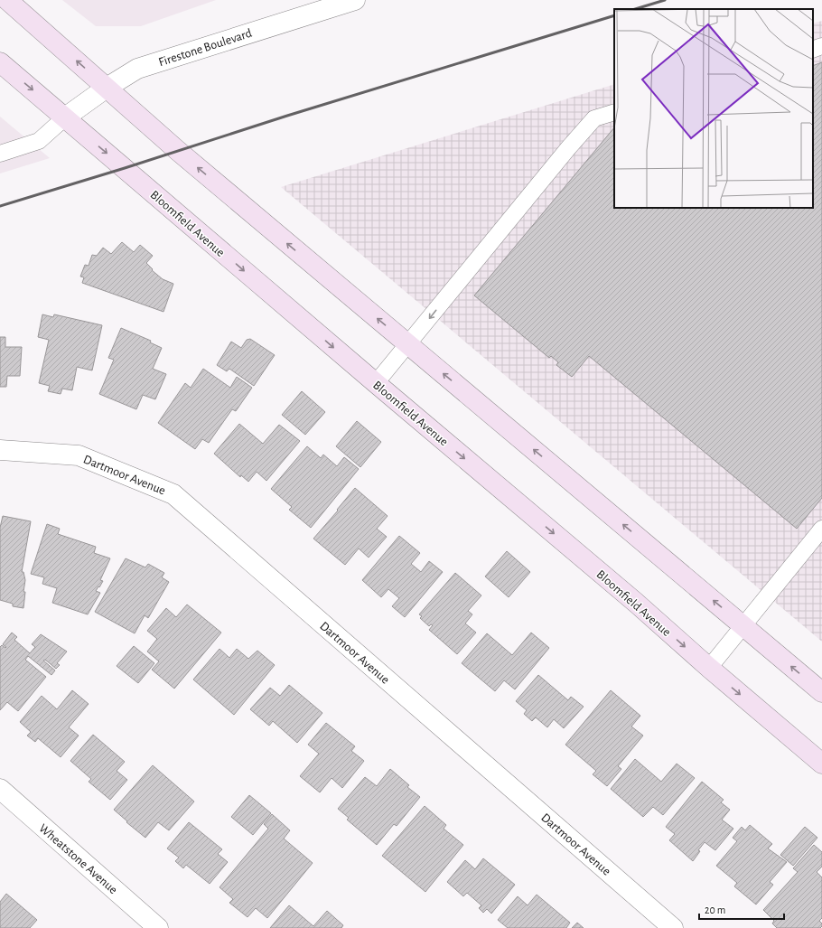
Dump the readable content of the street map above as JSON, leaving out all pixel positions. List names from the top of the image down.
{
  "streets": {
    "main road": ["Bloomfield Avenue"],
    "street": ["Firestone Boulevard", "Dartmoor Avenue", "Wheatstone Avenue"]
  },
  "crossings": [
    ["Firestone Boulevard", "Bloomfield Avenue"]
  ],
  "scale_bar": "20 m"
}
